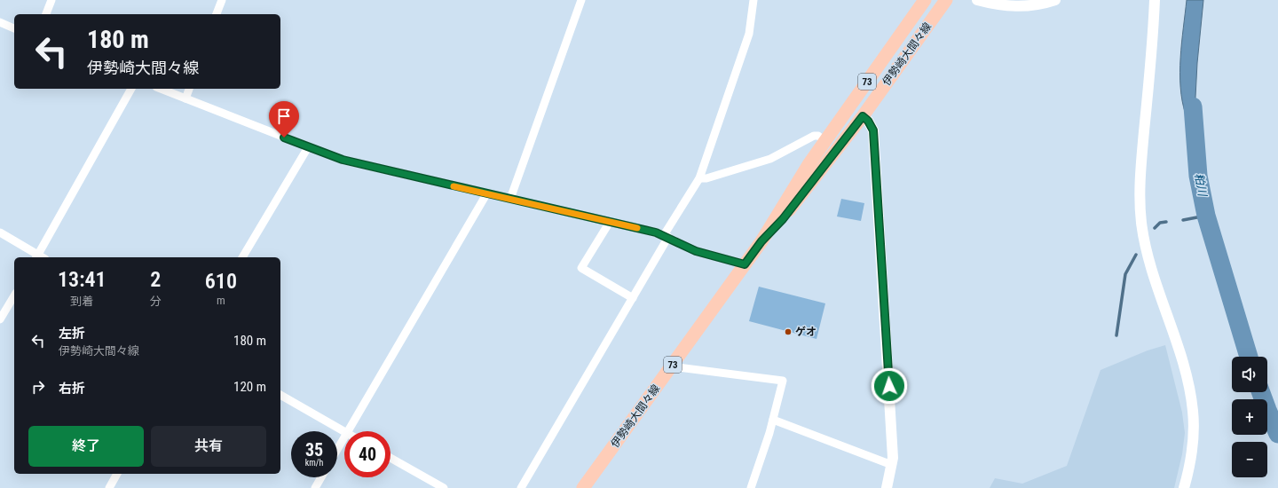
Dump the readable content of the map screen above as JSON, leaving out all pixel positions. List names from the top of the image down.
{
  "streets": {
    "main road": ["伊勢崎大間々線", "73"]
  },
  "water": ["粕川"],
  "places": ["ゲオ"],
  "page": {
    "turn": ["180 m", "伊勢崎大間々線"],
    "eta": [
      "13:41",
      "到着",
      "2",
      "分",
      "610",
      "m"
    ],
    "list": [
      {
        "name": "左折",
        "note": "伊勢崎大間々線",
        "value": "180 m"
      },
      {
        "name": "右折",
        "value": "120 m"
      }
    ],
    "map_buttons": ["+", "−"],
    "buttons": ["終了", "共有"],
    "speed": "35 km/h",
    "limit": "40"
  }
}
